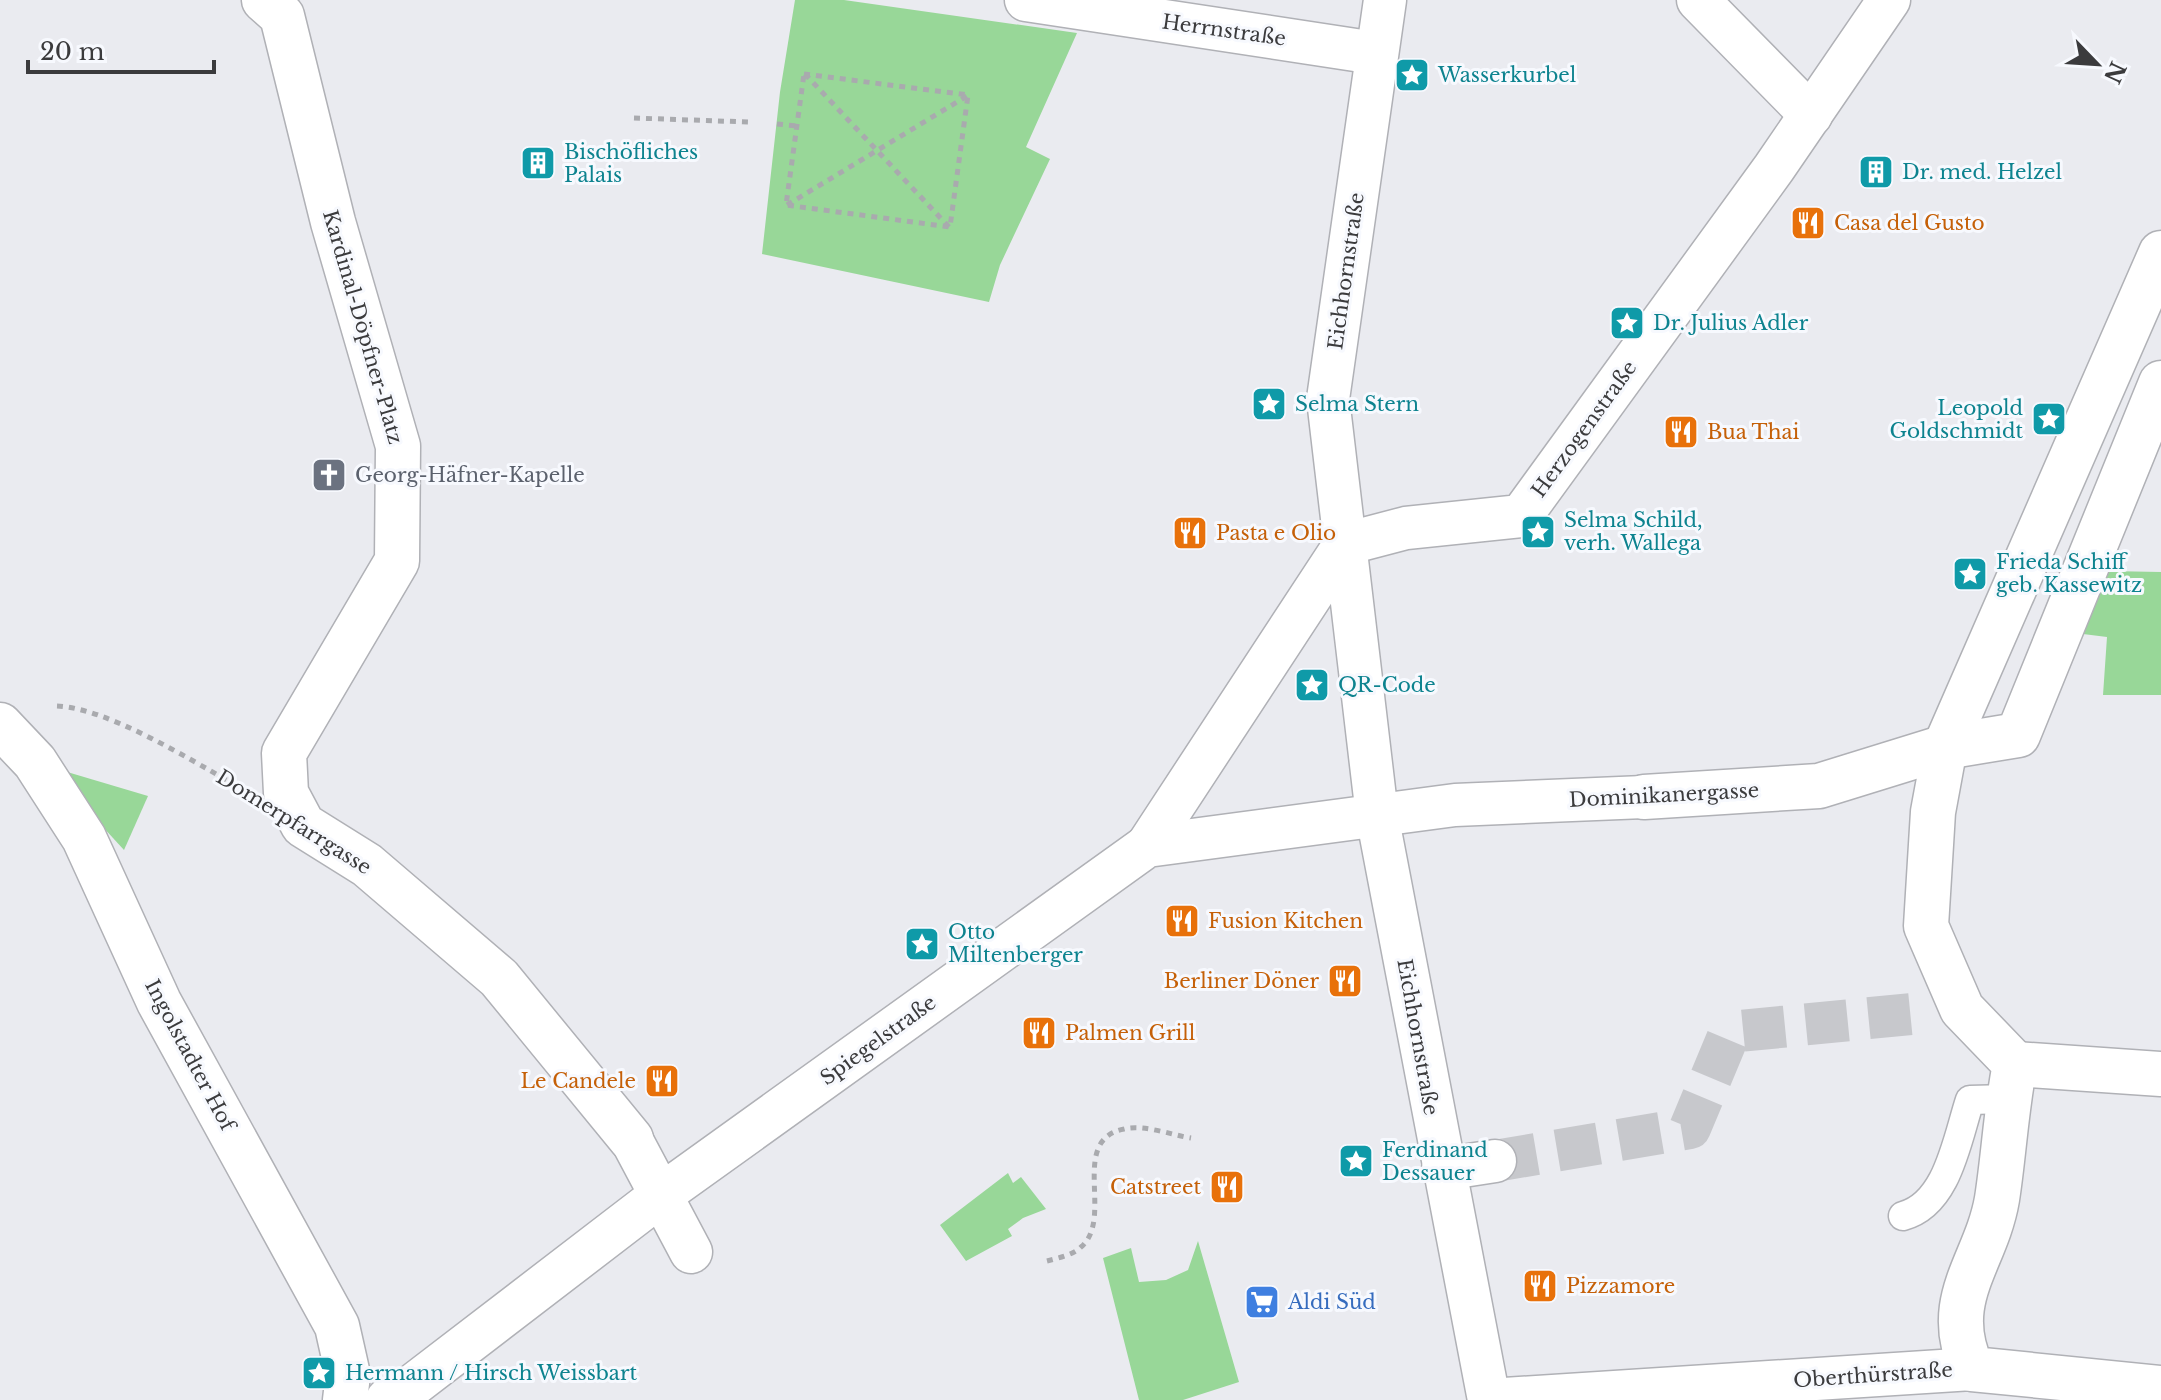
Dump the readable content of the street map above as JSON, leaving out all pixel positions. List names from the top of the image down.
{
  "streets": {
    "street": [
      "Herrnstraße",
      "Eichhornstraße",
      "Kardinal-Döpfner-Platz",
      "Herzogenstraße",
      "Dominikanergasse",
      "Domerpfarrgasse",
      "Spiegelstraße",
      "Ingolstadter Hof",
      "Oberthürstraße"
    ]
  },
  "crossings": [
    ["Herrnstraße", "Eichhornstraße"],
    ["Eichhornstraße", "Herzogenstraße"],
    ["Eichhornstraße", "Dominikanergasse"],
    ["Eichhornstraße", "Oberthürstraße"],
    ["Kardinal-Döpfner-Platz", "Domerpfarrgasse"]
  ],
  "places": {
    "place": [
      "Wasserkurbel",
      "Dr. Julius Adler",
      "Selma Stern",
      "Leopold Goldschmidt",
      "Selma Schild, verh. Wallega",
      "Frieda Schiff geb. Kassewitz",
      "QR-Code",
      "Otto Miltenberger",
      "Ferdinand Dessauer",
      "Hermann / Hirsch Weissbart"
    ],
    "building": ["Bischöfliches Palais", "Dr. med. Helzel"],
    "restaurant": [
      "Casa del Gusto",
      "Bua Thai",
      "Pasta e Olio",
      "Fusion Kitchen",
      "Berliner Döner",
      "Palmen Grill",
      "Le Candele",
      "Catstreet",
      "Pizzamore"
    ],
    "church": ["Georg-Häfner-Kapelle"],
    "supermarket": ["Aldi Süd"]
  },
  "scale_bar": "20 m",
  "north": "bottom right"
}
